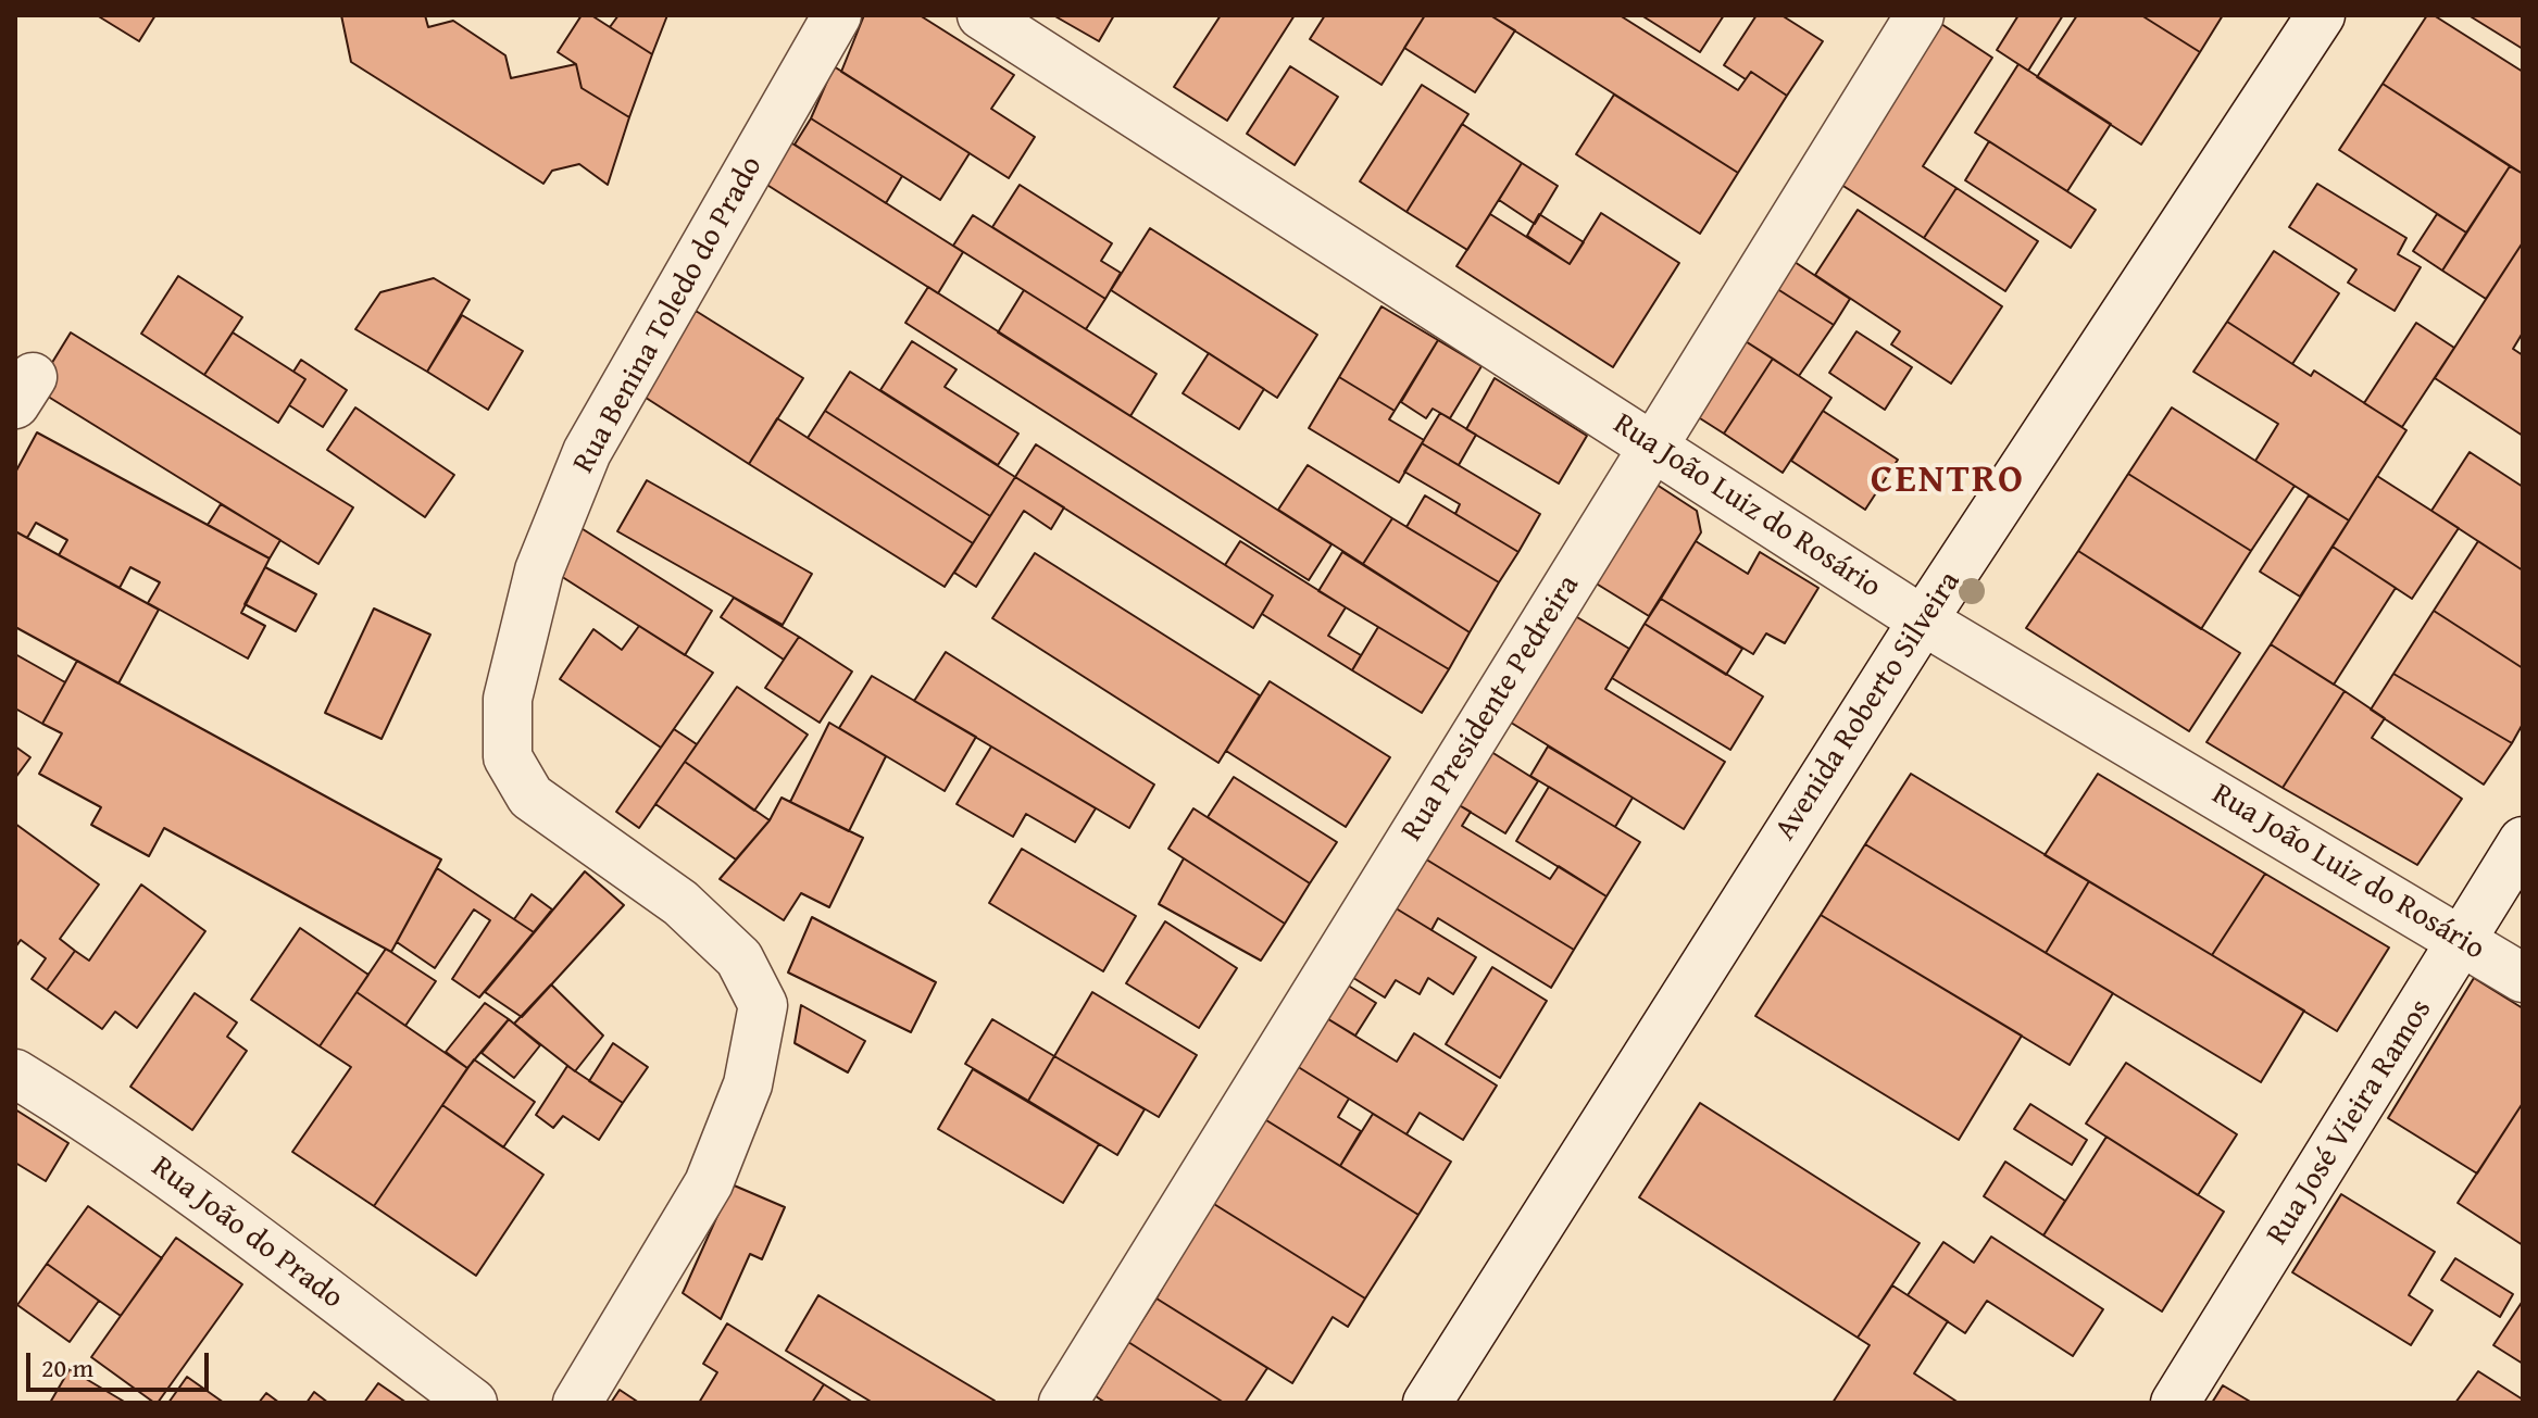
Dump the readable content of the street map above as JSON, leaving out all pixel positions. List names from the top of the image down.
{
  "streets": {
    "street": [
      "Rua Benina Toledo do Prado",
      "Rua João Luiz do Rosário",
      "Avenida Roberto Silveira",
      "Rua Presidente Pedreira",
      "Rua José Vieira Ramos",
      "Rua João do Prado"
    ]
  },
  "crossings": [
    ["Rua João Luiz do Rosário", "Avenida Roberto Silveira"],
    ["Rua João Luiz do Rosário", "Rua Presidente Pedreira"],
    ["Rua João Luiz do Rosário", "Rua José Vieira Ramos"]
  ],
  "districts": ["CENTRO"],
  "scale_bar": "20 m"
}
